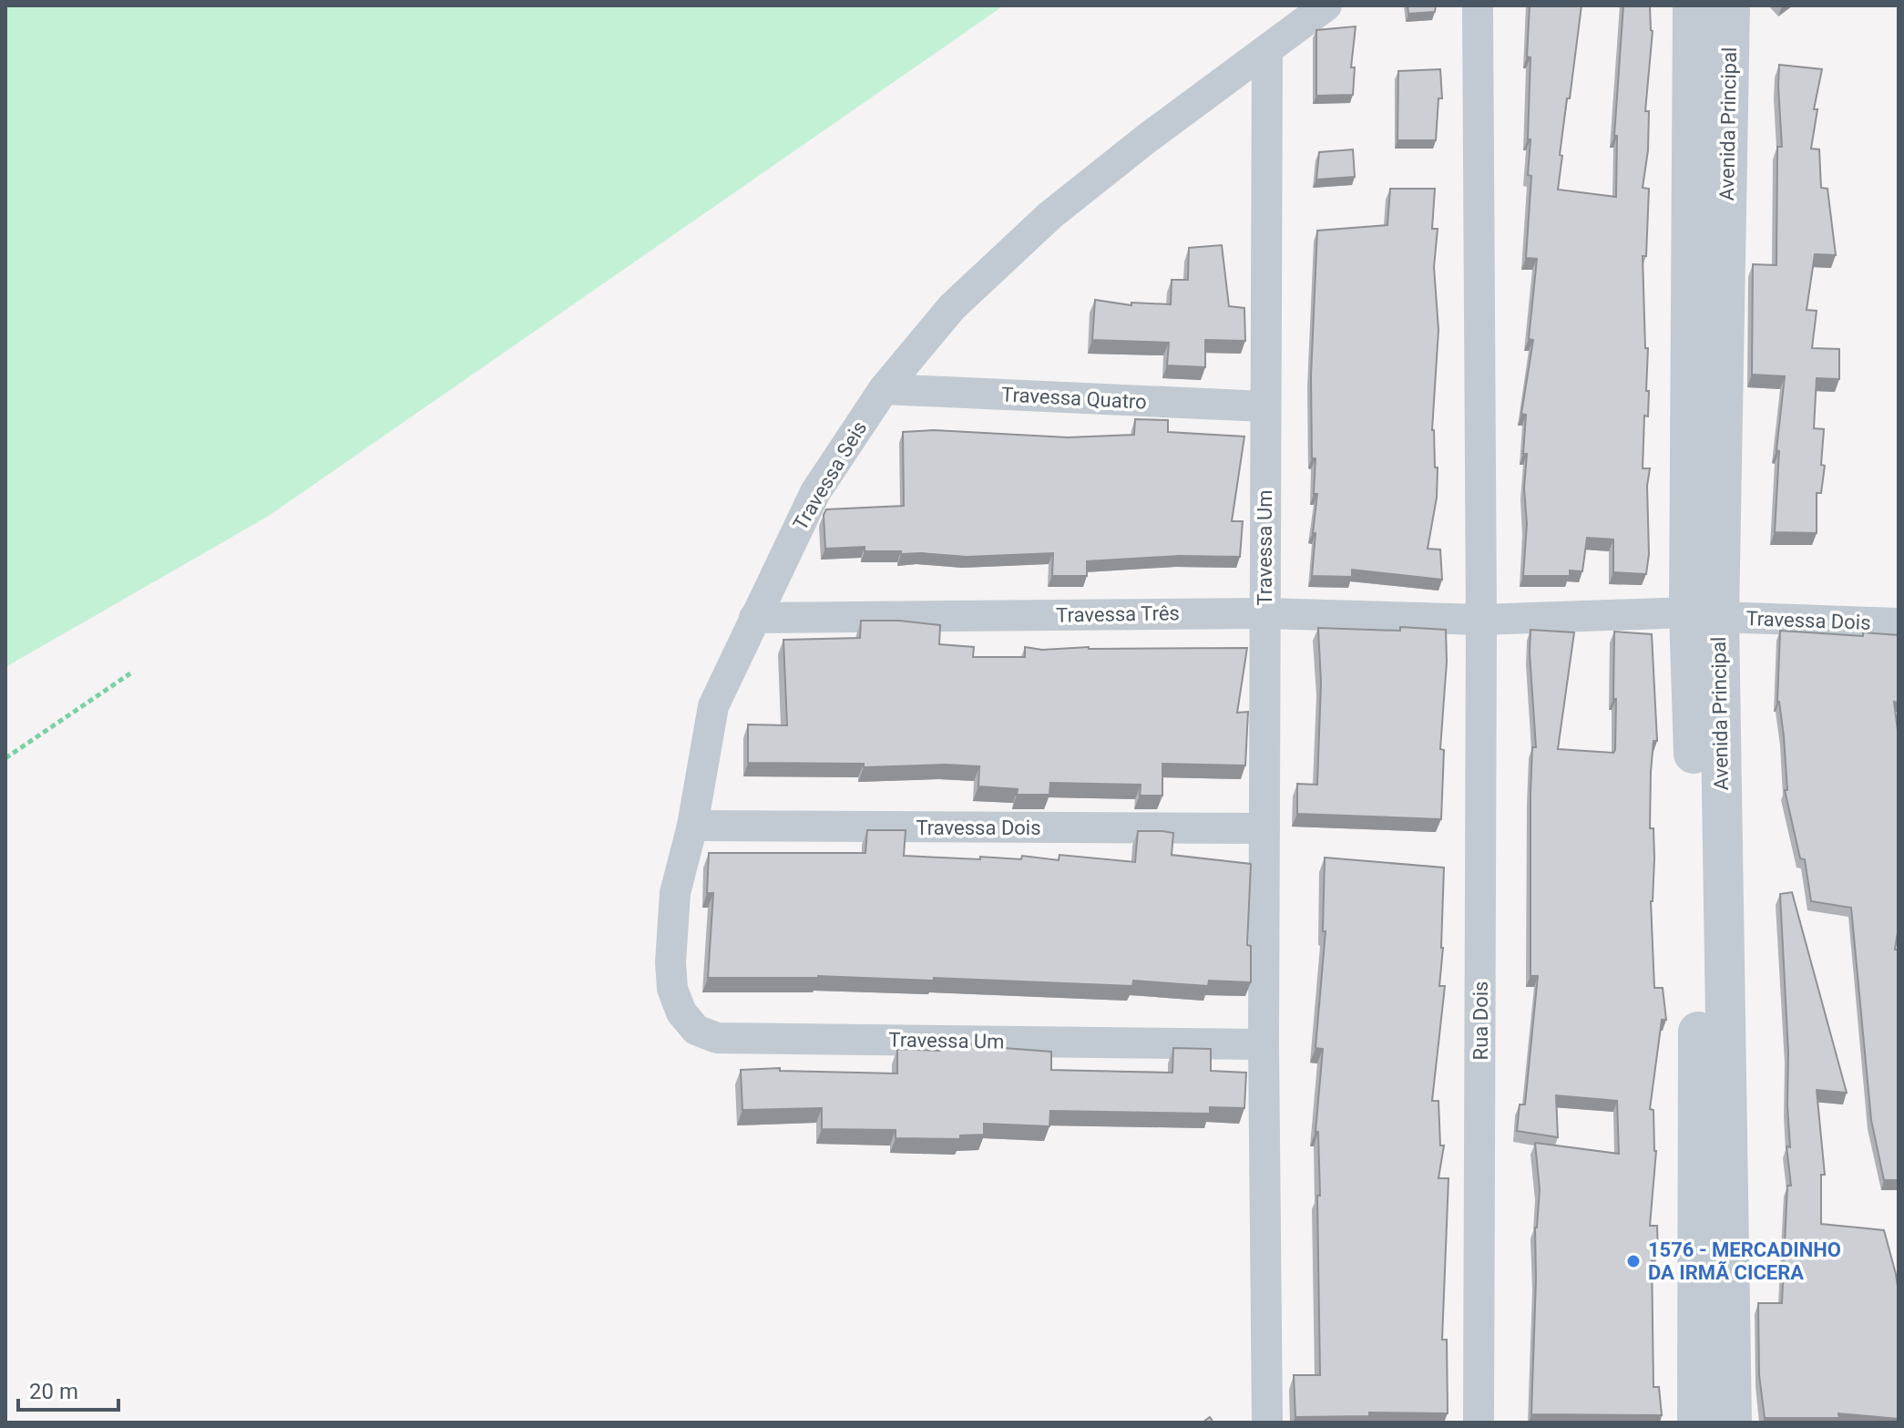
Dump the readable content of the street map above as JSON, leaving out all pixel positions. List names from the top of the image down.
{
  "streets": {
    "street": [
      "Avenida Principal",
      "Travessa Quatro",
      "Travessa Seis",
      "Travessa Um",
      "Travessa Três",
      "Travessa Dois",
      "Rua Dois"
    ]
  },
  "crossings": [
    ["Avenida Principal", "Travessa Dois"],
    ["Travessa Quatro", "Travessa Seis"],
    ["Travessa Quatro", "Travessa Um"],
    ["Travessa Seis", "Travessa Um"],
    ["Travessa Seis", "Travessa Três"],
    ["Travessa Seis", "Travessa Dois"],
    ["Travessa Um", "Travessa Três"],
    ["Travessa Um", "Travessa Dois"],
    ["Travessa Três", "Rua Dois"]
  ],
  "places": ["1576 - MERCADINHO DA IRMÃ CICERA"],
  "scale_bar": "20 m"
}
